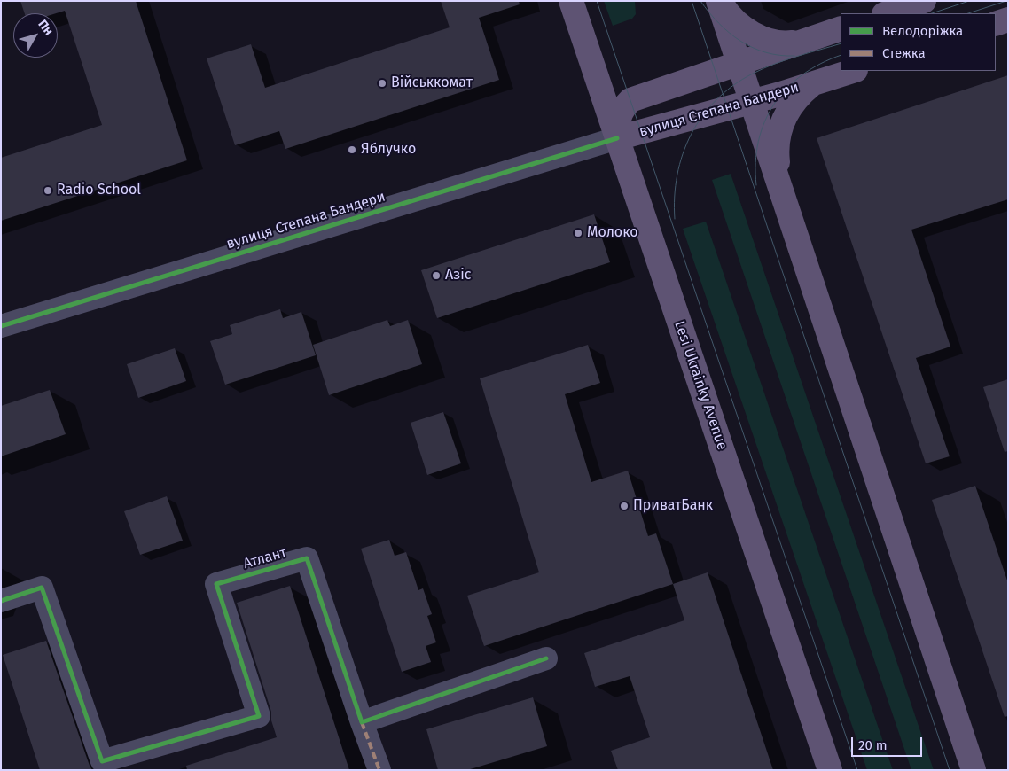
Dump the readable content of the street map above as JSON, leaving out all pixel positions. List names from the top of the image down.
{
  "streets": {
    "main road": ["вулиця Степана Бандери", "Lesi Ukrainky Avenue"],
    "street": ["Атлант"]
  },
  "crossings": [
    ["вулиця Степана Бандери", "Lesi Ukrainky Avenue"]
  ],
  "places": [
    "Військкомат",
    "Яблучко",
    "Radio School",
    "Молоко",
    "Азіс",
    "ПриватБанк"
  ],
  "legend": ["Велодоріжка", "Стежка"],
  "scale_bar": "20 m",
  "north": "top right"
}
